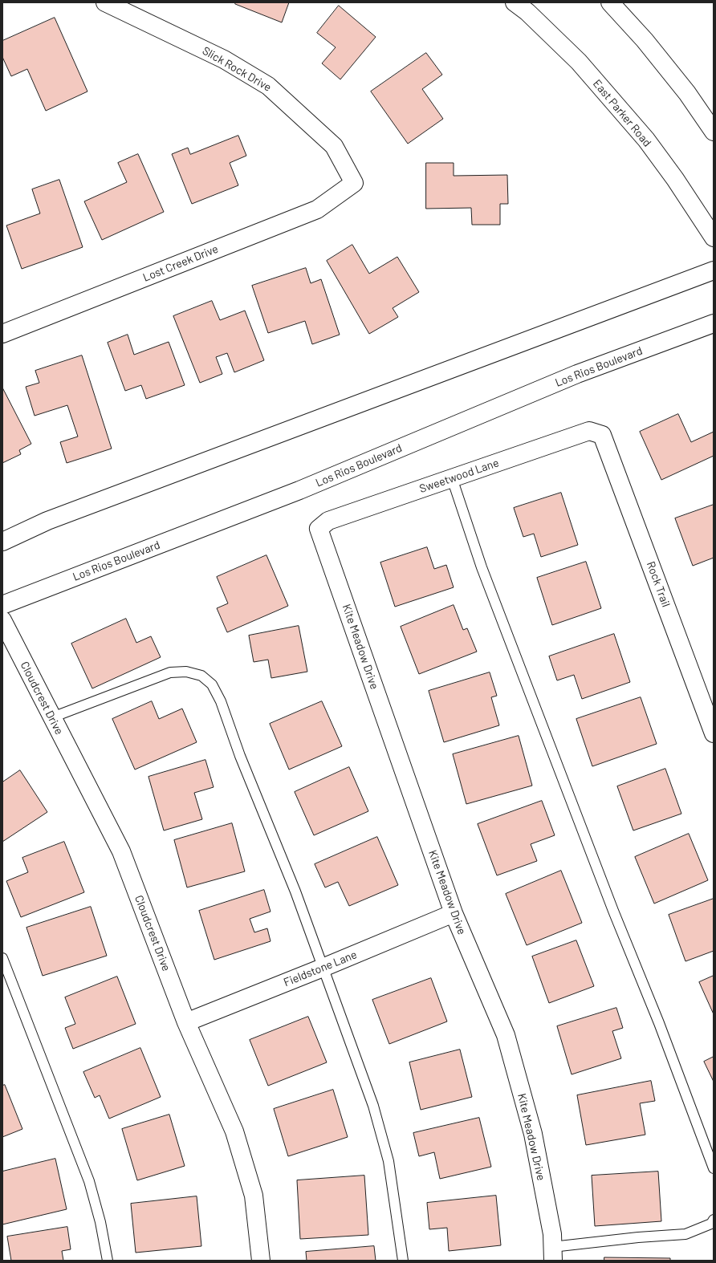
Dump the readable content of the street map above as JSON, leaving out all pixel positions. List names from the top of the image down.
{
  "streets": {
    "street": [
      "Slick Rock Drive",
      "East Parker Road",
      "Lost Creek Drive",
      "Los Rios Boulevard",
      "Sweetwood Lane",
      "Rock Trail",
      "Kite Meadow Drive",
      "Cloudcrest Drive",
      "Fieldstone Lane"
    ]
  },
  "crossings": [
    ["Slick Rock Drive", "Lost Creek Drive"],
    ["Sweetwood Lane", "Rock Trail"],
    ["Sweetwood Lane", "Kite Meadow Drive"],
    ["Kite Meadow Drive", "Fieldstone Lane"],
    ["Cloudcrest Drive", "Fieldstone Lane"]
  ]
}
